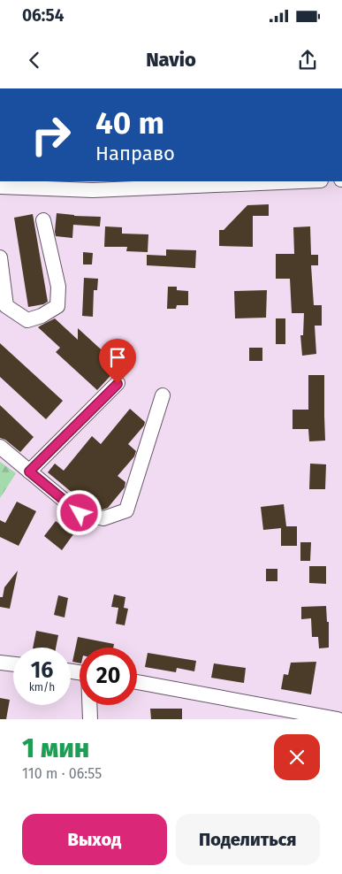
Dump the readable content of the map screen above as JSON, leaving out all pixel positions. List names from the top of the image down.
{
  "page": {
    "status": "06:54",
    "header": "Navio",
    "turn": ["40 m", "Направо"],
    "speed": "16 km/h",
    "limit": "20",
    "heading": ["1 мин", "110 m · 06:55"],
    "buttons": ["Выход", "Поделиться"]
  }
}
